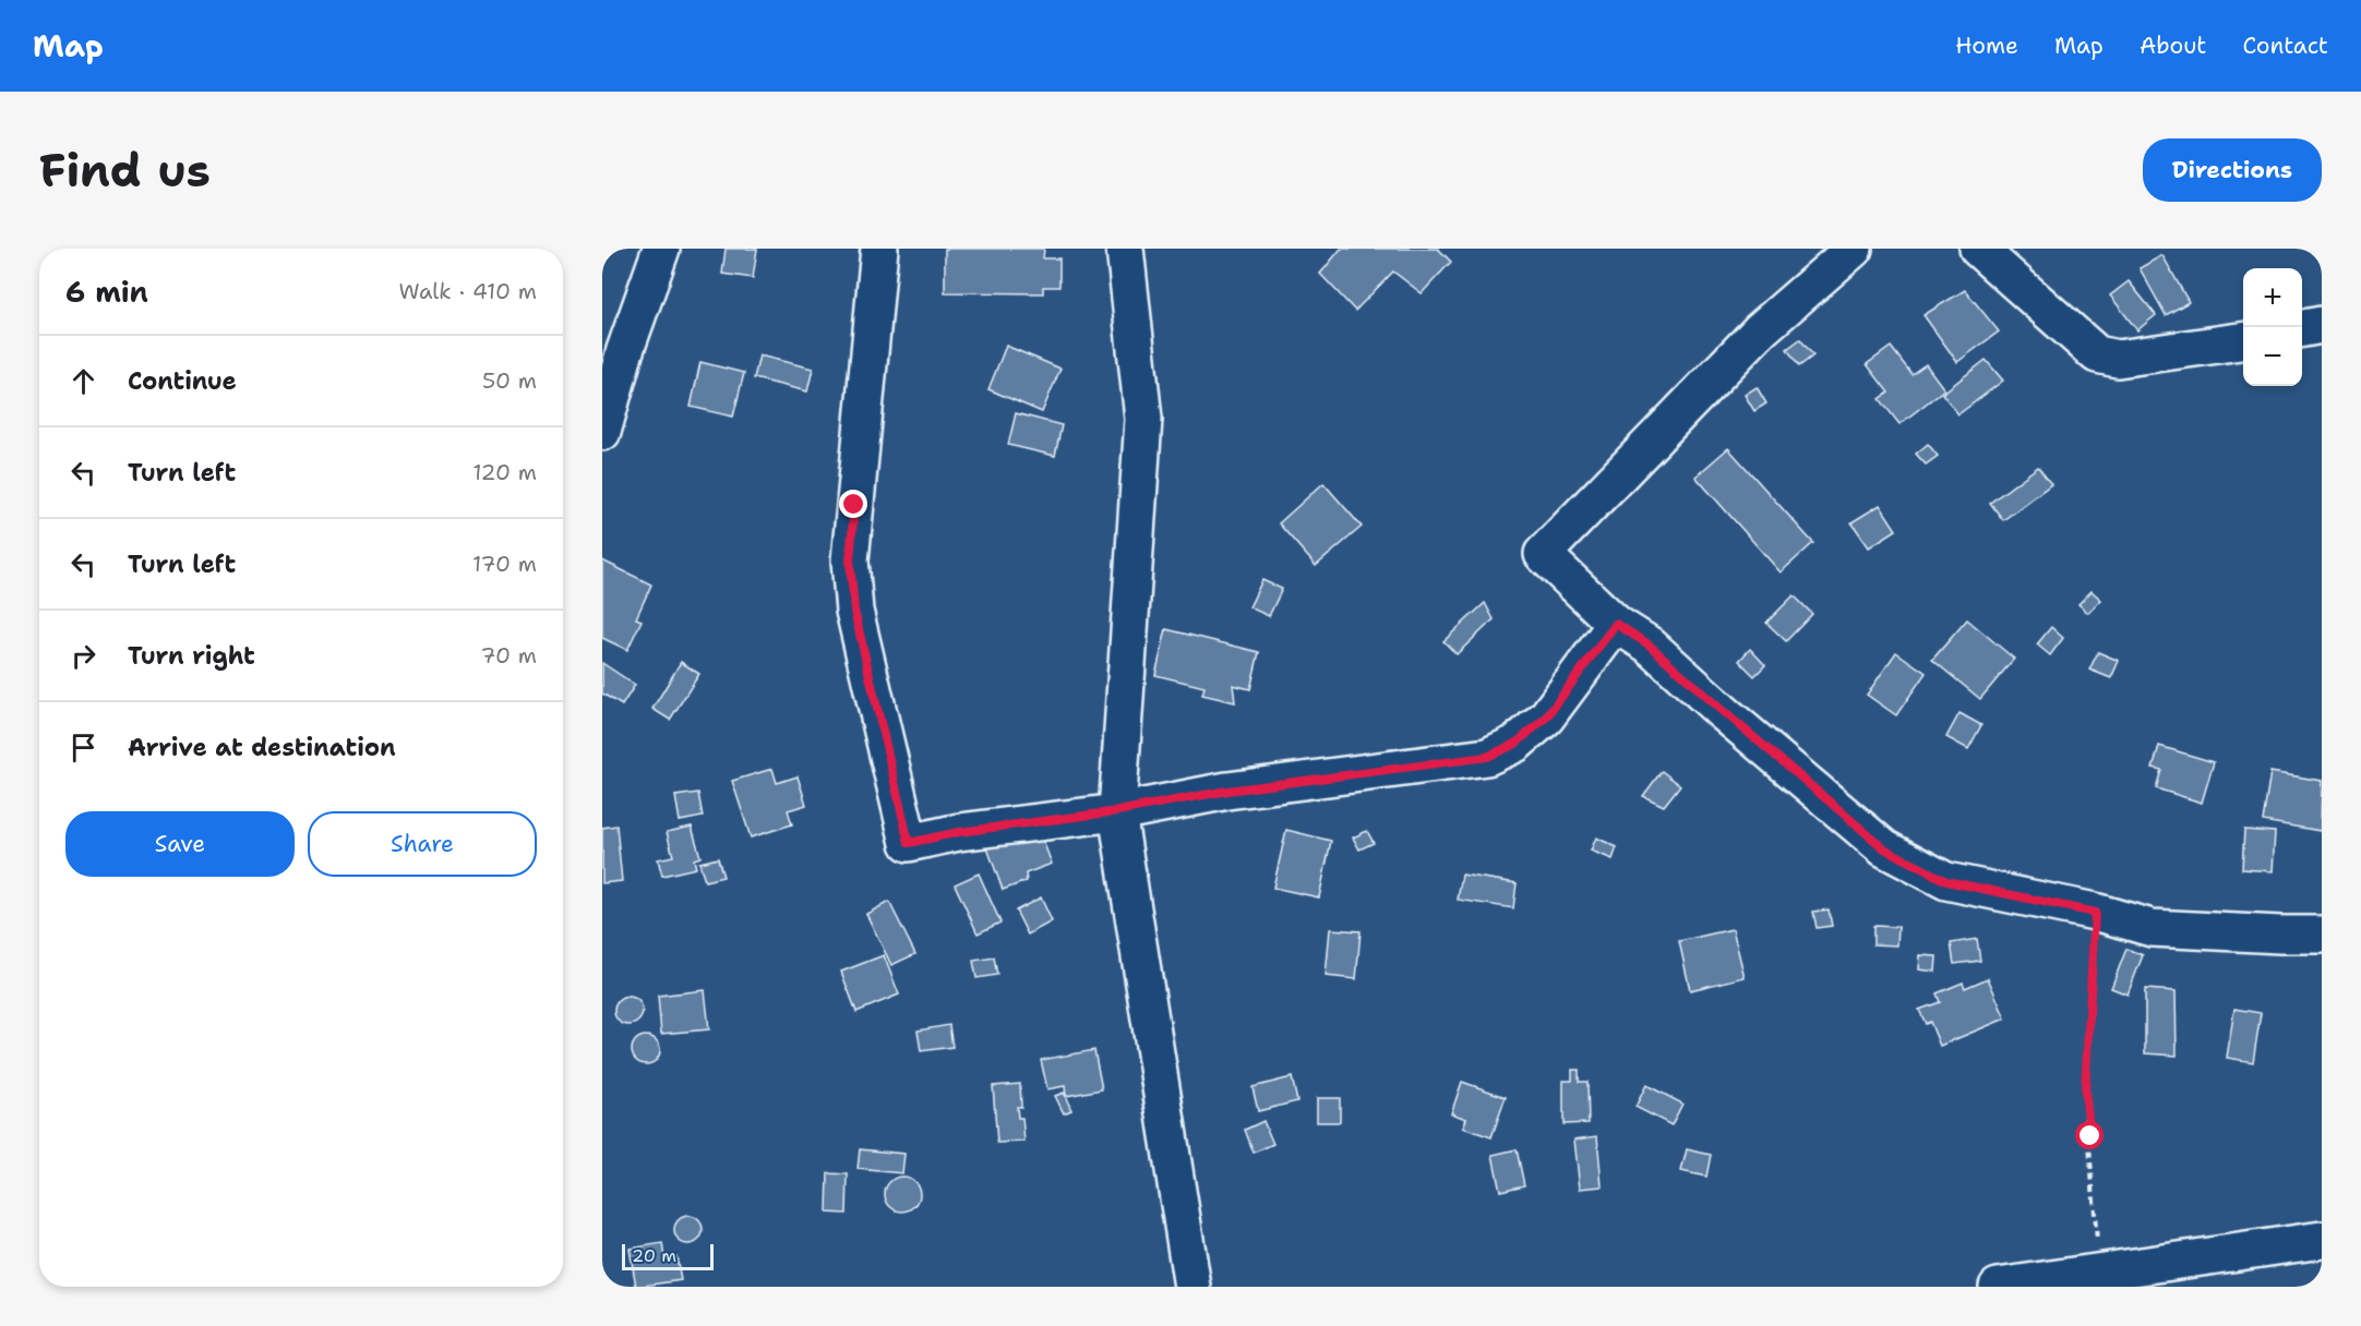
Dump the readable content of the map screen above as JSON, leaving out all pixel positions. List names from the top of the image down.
{
  "scale_bar": "20 m",
  "page": {
    "header": "Map",
    "nav": [
      "Home",
      "Map",
      "About",
      "Contact"
    ],
    "buttons": [
      "Directions",
      ["Save", "Share"]
    ],
    "title": "Find us",
    "heading": ["6 min", "Walk · 410 m"],
    "map_buttons": ["+", "−"],
    "list": [
      ["Continue", "50 m"],
      ["Turn left", "120 m"],
      ["Turn left", "170 m"],
      ["Turn right", "70 m"],
      "Arrive at destination"
    ],
    "scale": "20 m"
  }
}
